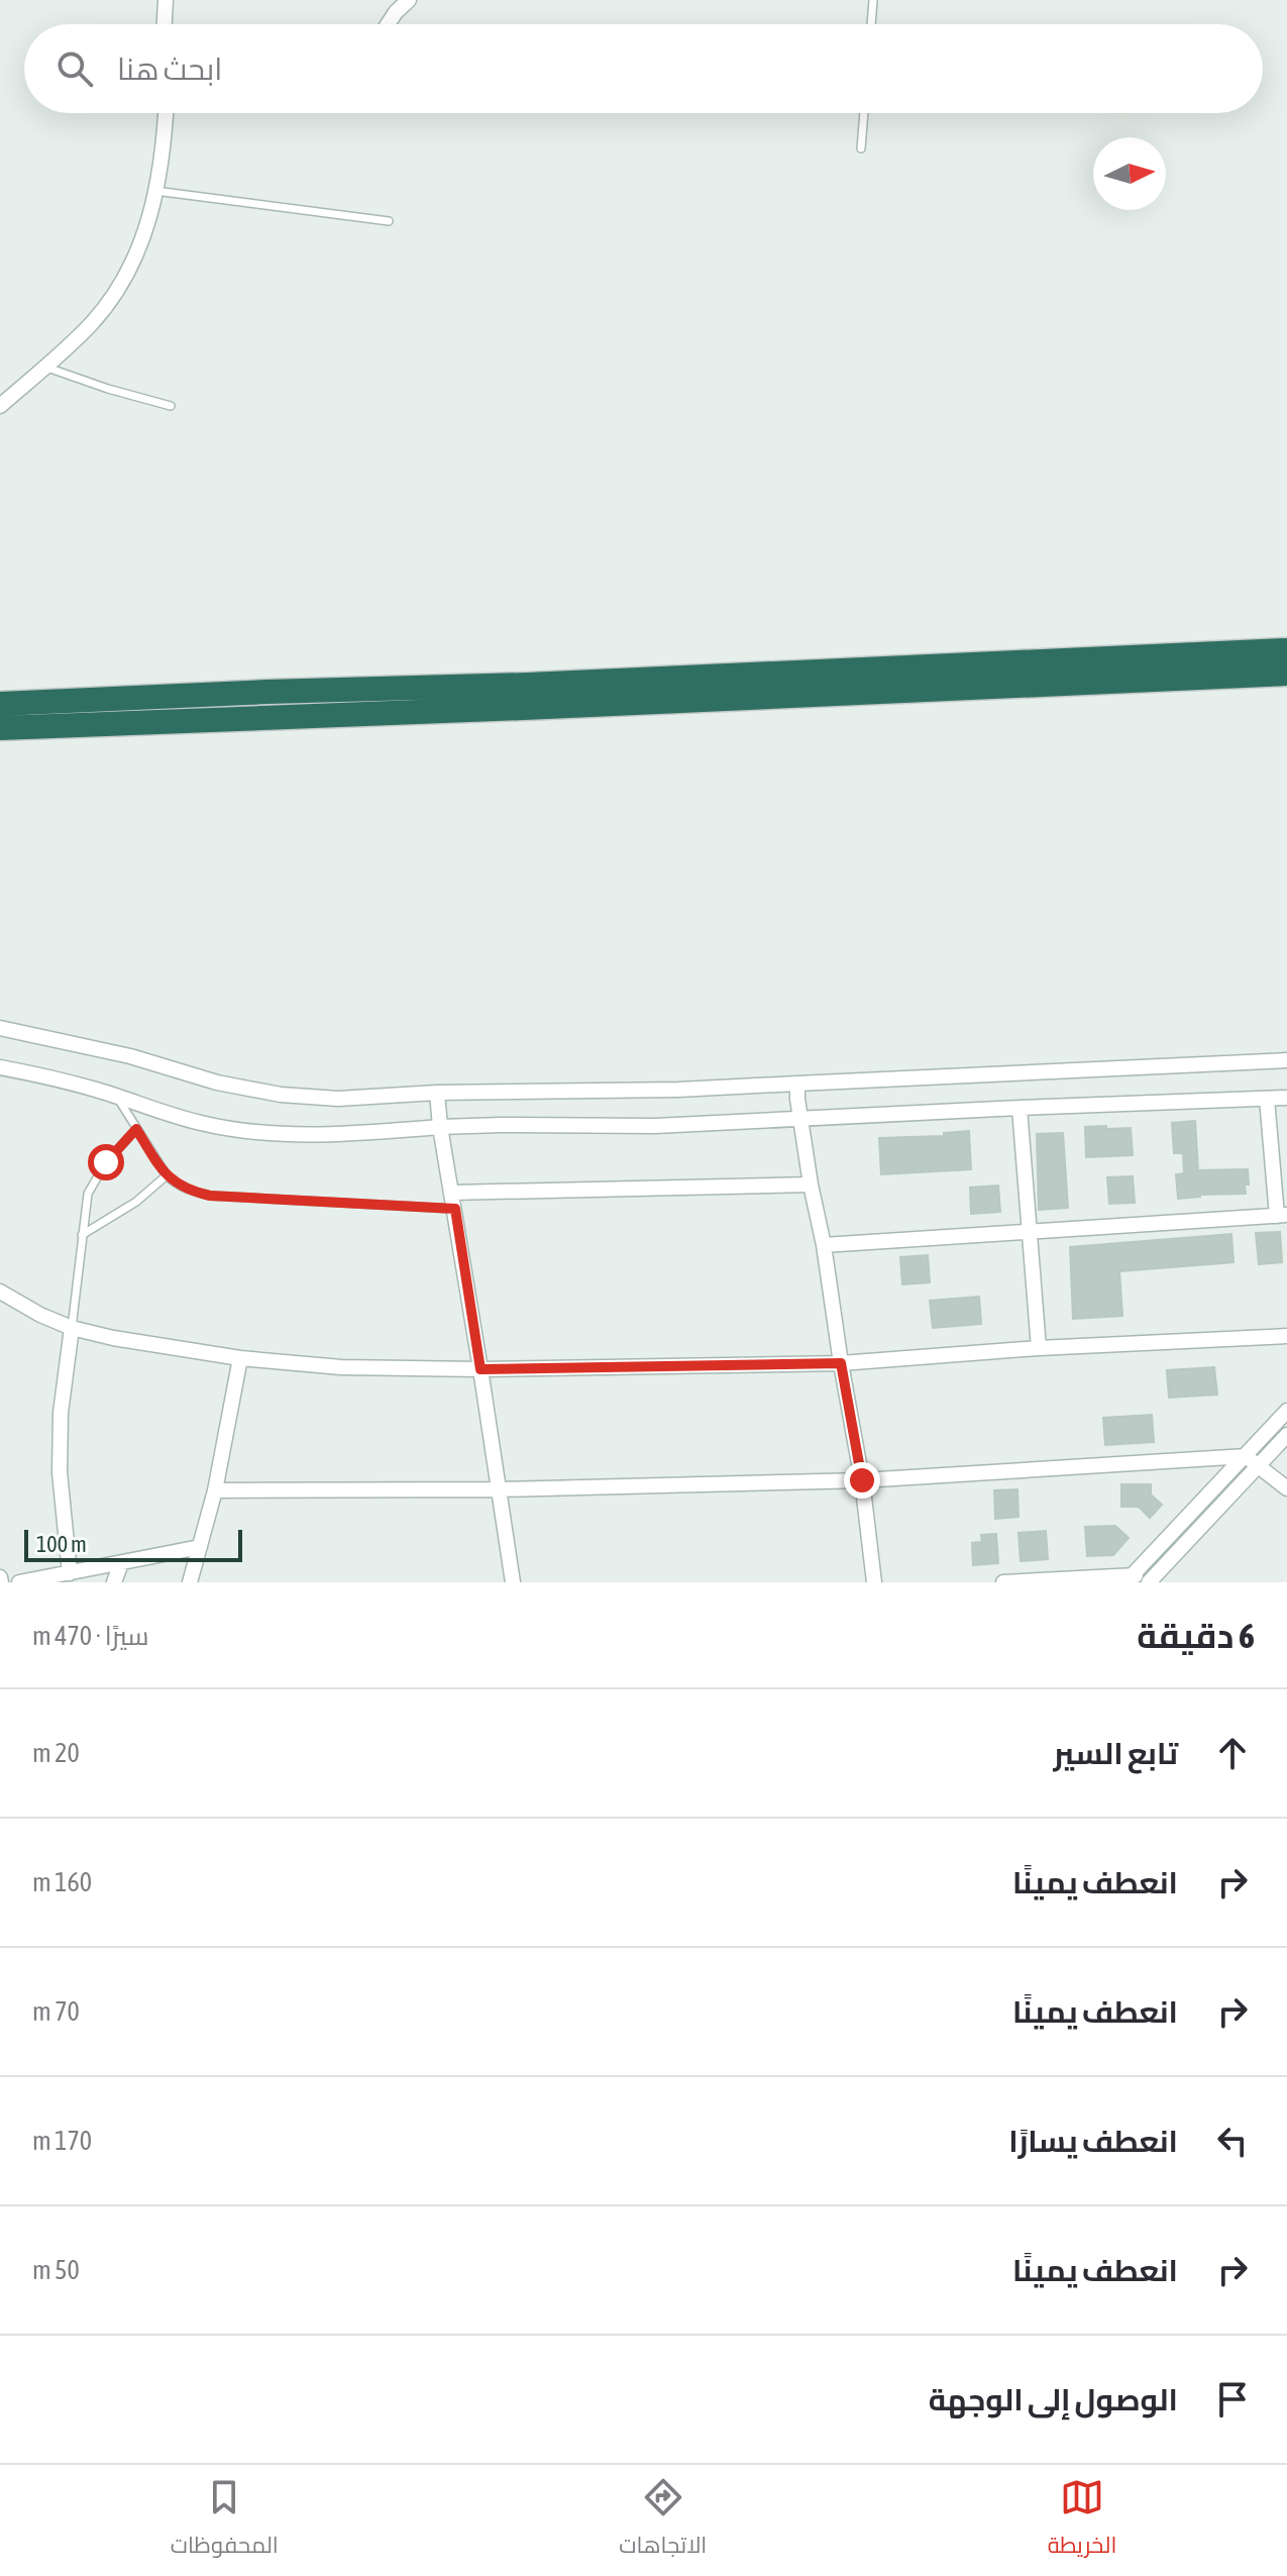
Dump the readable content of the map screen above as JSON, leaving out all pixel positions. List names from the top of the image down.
{
  "scale_bar": "100 m",
  "north": "right",
  "page": {
    "search": "ابحث هنا",
    "scale": "100 m",
    "heading": ["6 دقيقة", "سيرًا · 470 m"],
    "list": [
      ["تابع السير", "20 m"],
      ["انعطف يمينًا", "160 m"],
      ["انعطف يمينًا", "70 m"],
      ["انعطف يسارًا", "170 m"],
      ["انعطف يمينًا", "50 m"],
      "الوصول إلى الوجهة"
    ],
    "nav": ["الخريطة", "الاتجاهات", "المحفوظات"]
  }
}
